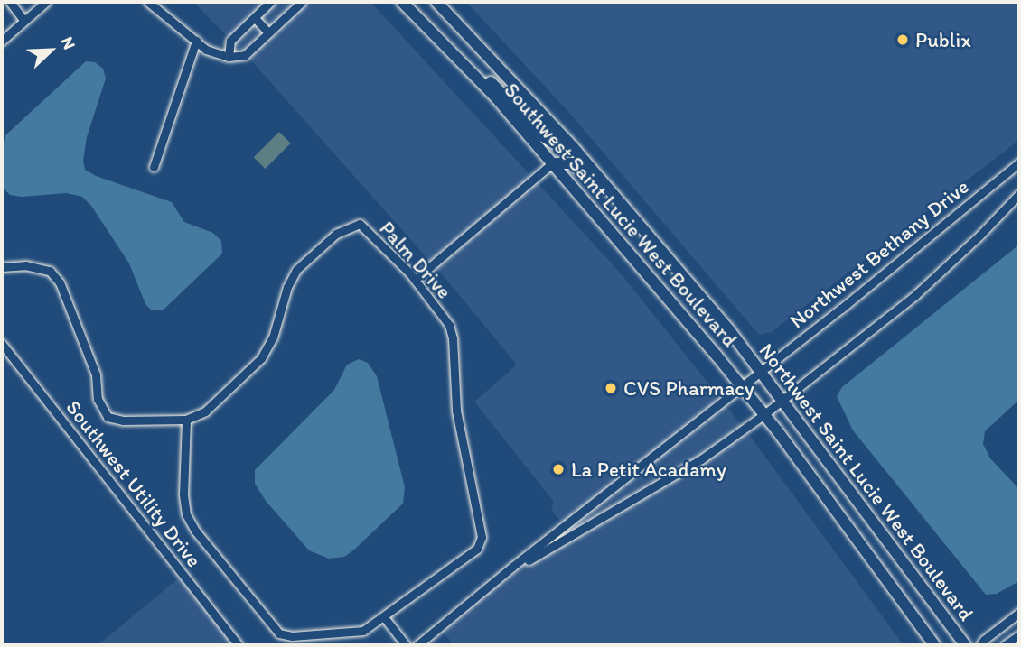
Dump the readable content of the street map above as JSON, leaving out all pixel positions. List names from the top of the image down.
{
  "streets": {
    "main road": ["Southwest Saint Lucie West Boulevard", "Northwest Saint Lucie West Boulevard"],
    "street": ["Northwest Bethany Drive", "Palm Drive", "Southwest Utility Drive"]
  },
  "crossings": [
    ["Southwest Saint Lucie West Boulevard", "Northwest Bethany Drive"],
    ["Northwest Bethany Drive", "Northwest Saint Lucie West Boulevard"]
  ],
  "places": ["Publix", "CVS Pharmacy", "La Petit Acadamy"],
  "north": "top right"
}
